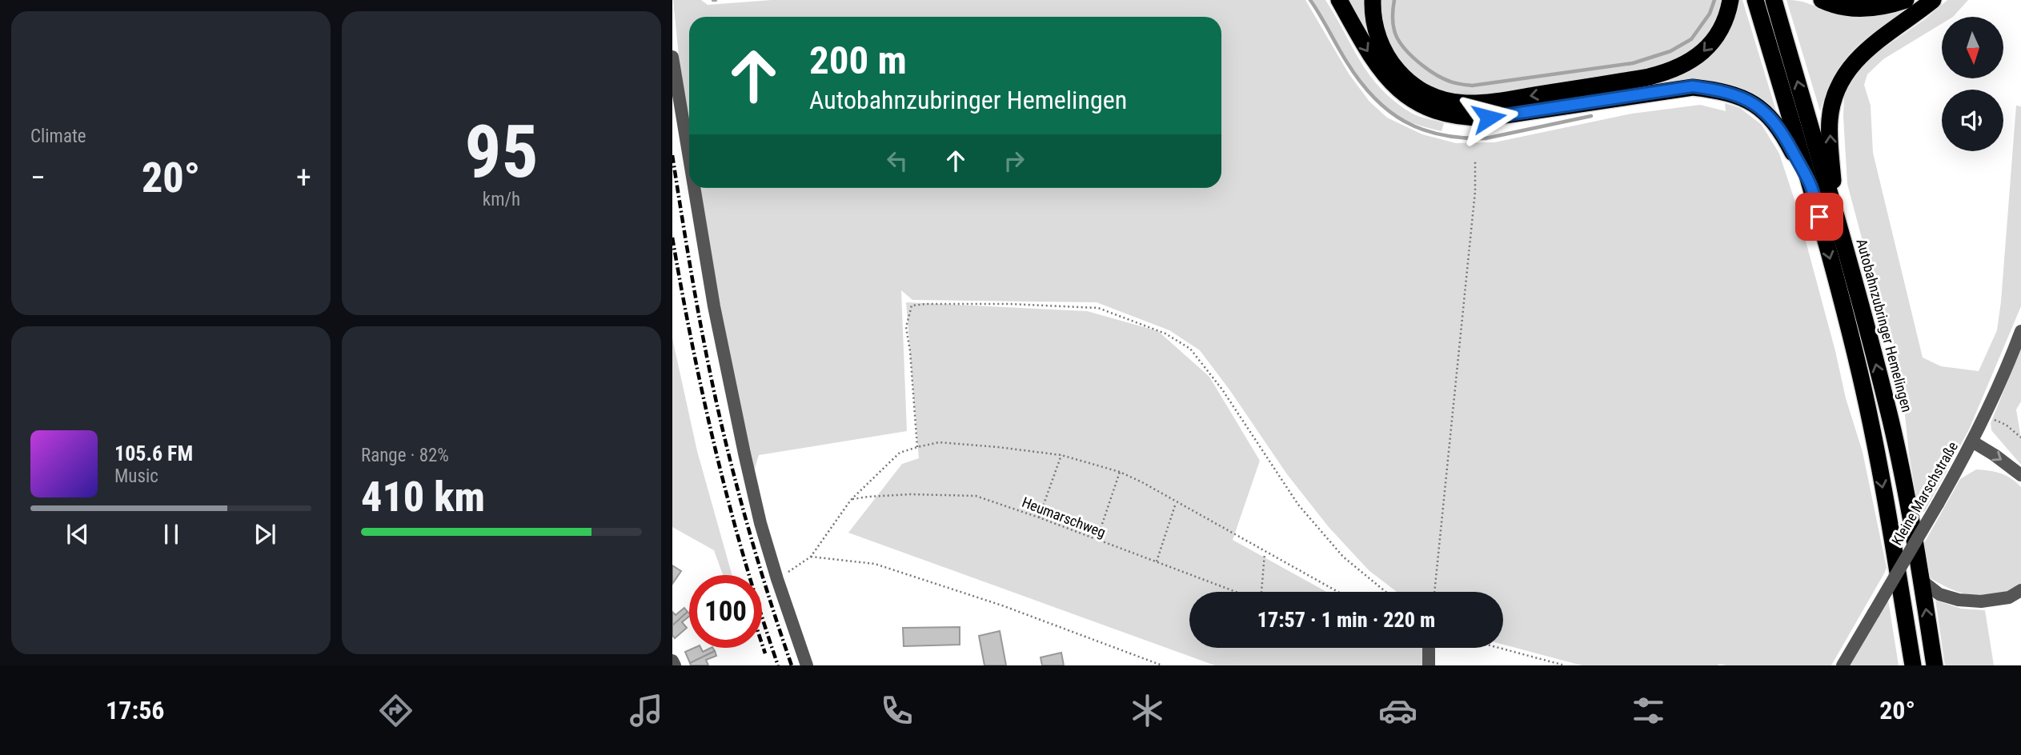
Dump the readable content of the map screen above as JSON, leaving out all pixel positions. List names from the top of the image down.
{
  "streets": {
    "highway": ["Autobahnzubringer Hemelingen"],
    "street": ["Kleine Marschstraße"],
    "path": ["Heumarschweg"]
  },
  "north": "bottom",
  "page": {
    "tile": [
      "Climate",
      ["95", "km/h"],
      ["Range · 82%", "410 km"]
    ],
    "turn": ["200 m", "Autobahnzubringer Hemelingen"],
    "heat": ["−", "20°", "+"],
    "song": ["105.6 FM", "Music"],
    "limit": "100",
    "trip": "17:57 · 1 min · 220 m",
    "tabs": ["17:56", "20°"]
  }
}
